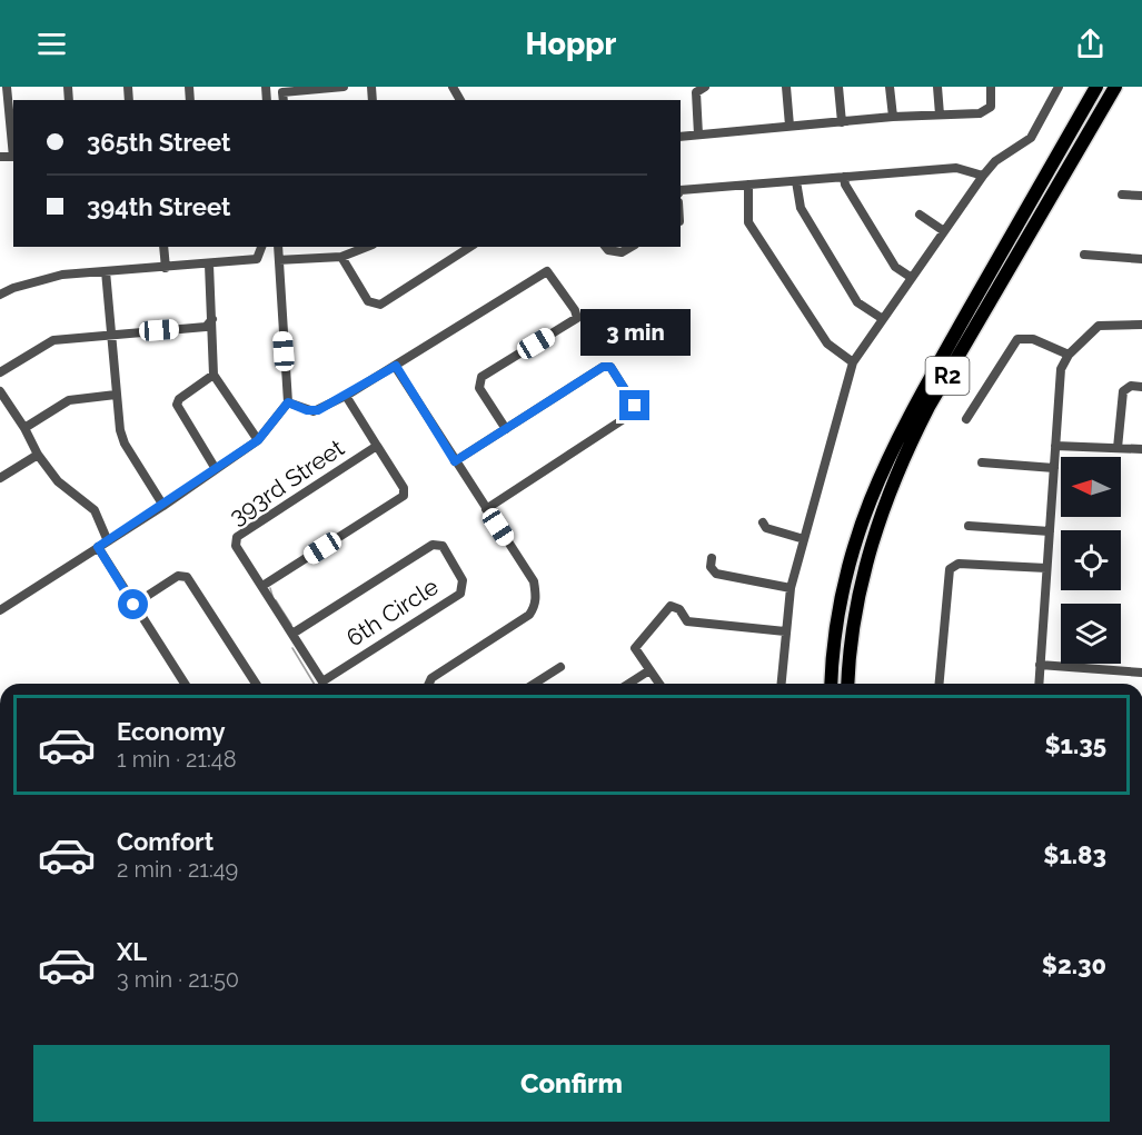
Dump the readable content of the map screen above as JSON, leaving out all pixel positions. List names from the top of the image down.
{
  "streets": {
    "highway": ["R2"],
    "street": ["393rd Street", "6th Circle"]
  },
  "crossings": [
    ["393rd Street", "6th Circle"]
  ],
  "north": "left",
  "page": {
    "header": "Hoppr",
    "banner": ["365th Street", "394th Street"],
    "bubble": "3 min",
    "list": [
      {
        "name": "Economy",
        "note": "1 min · 21:48",
        "value": "$1.35"
      },
      {
        "name": "Comfort",
        "note": "2 min · 21:49",
        "value": "$1.83"
      },
      {
        "name": "XL",
        "note": "3 min · 21:50",
        "value": "$2.30"
      }
    ],
    "buttons": "Confirm"
  }
}
